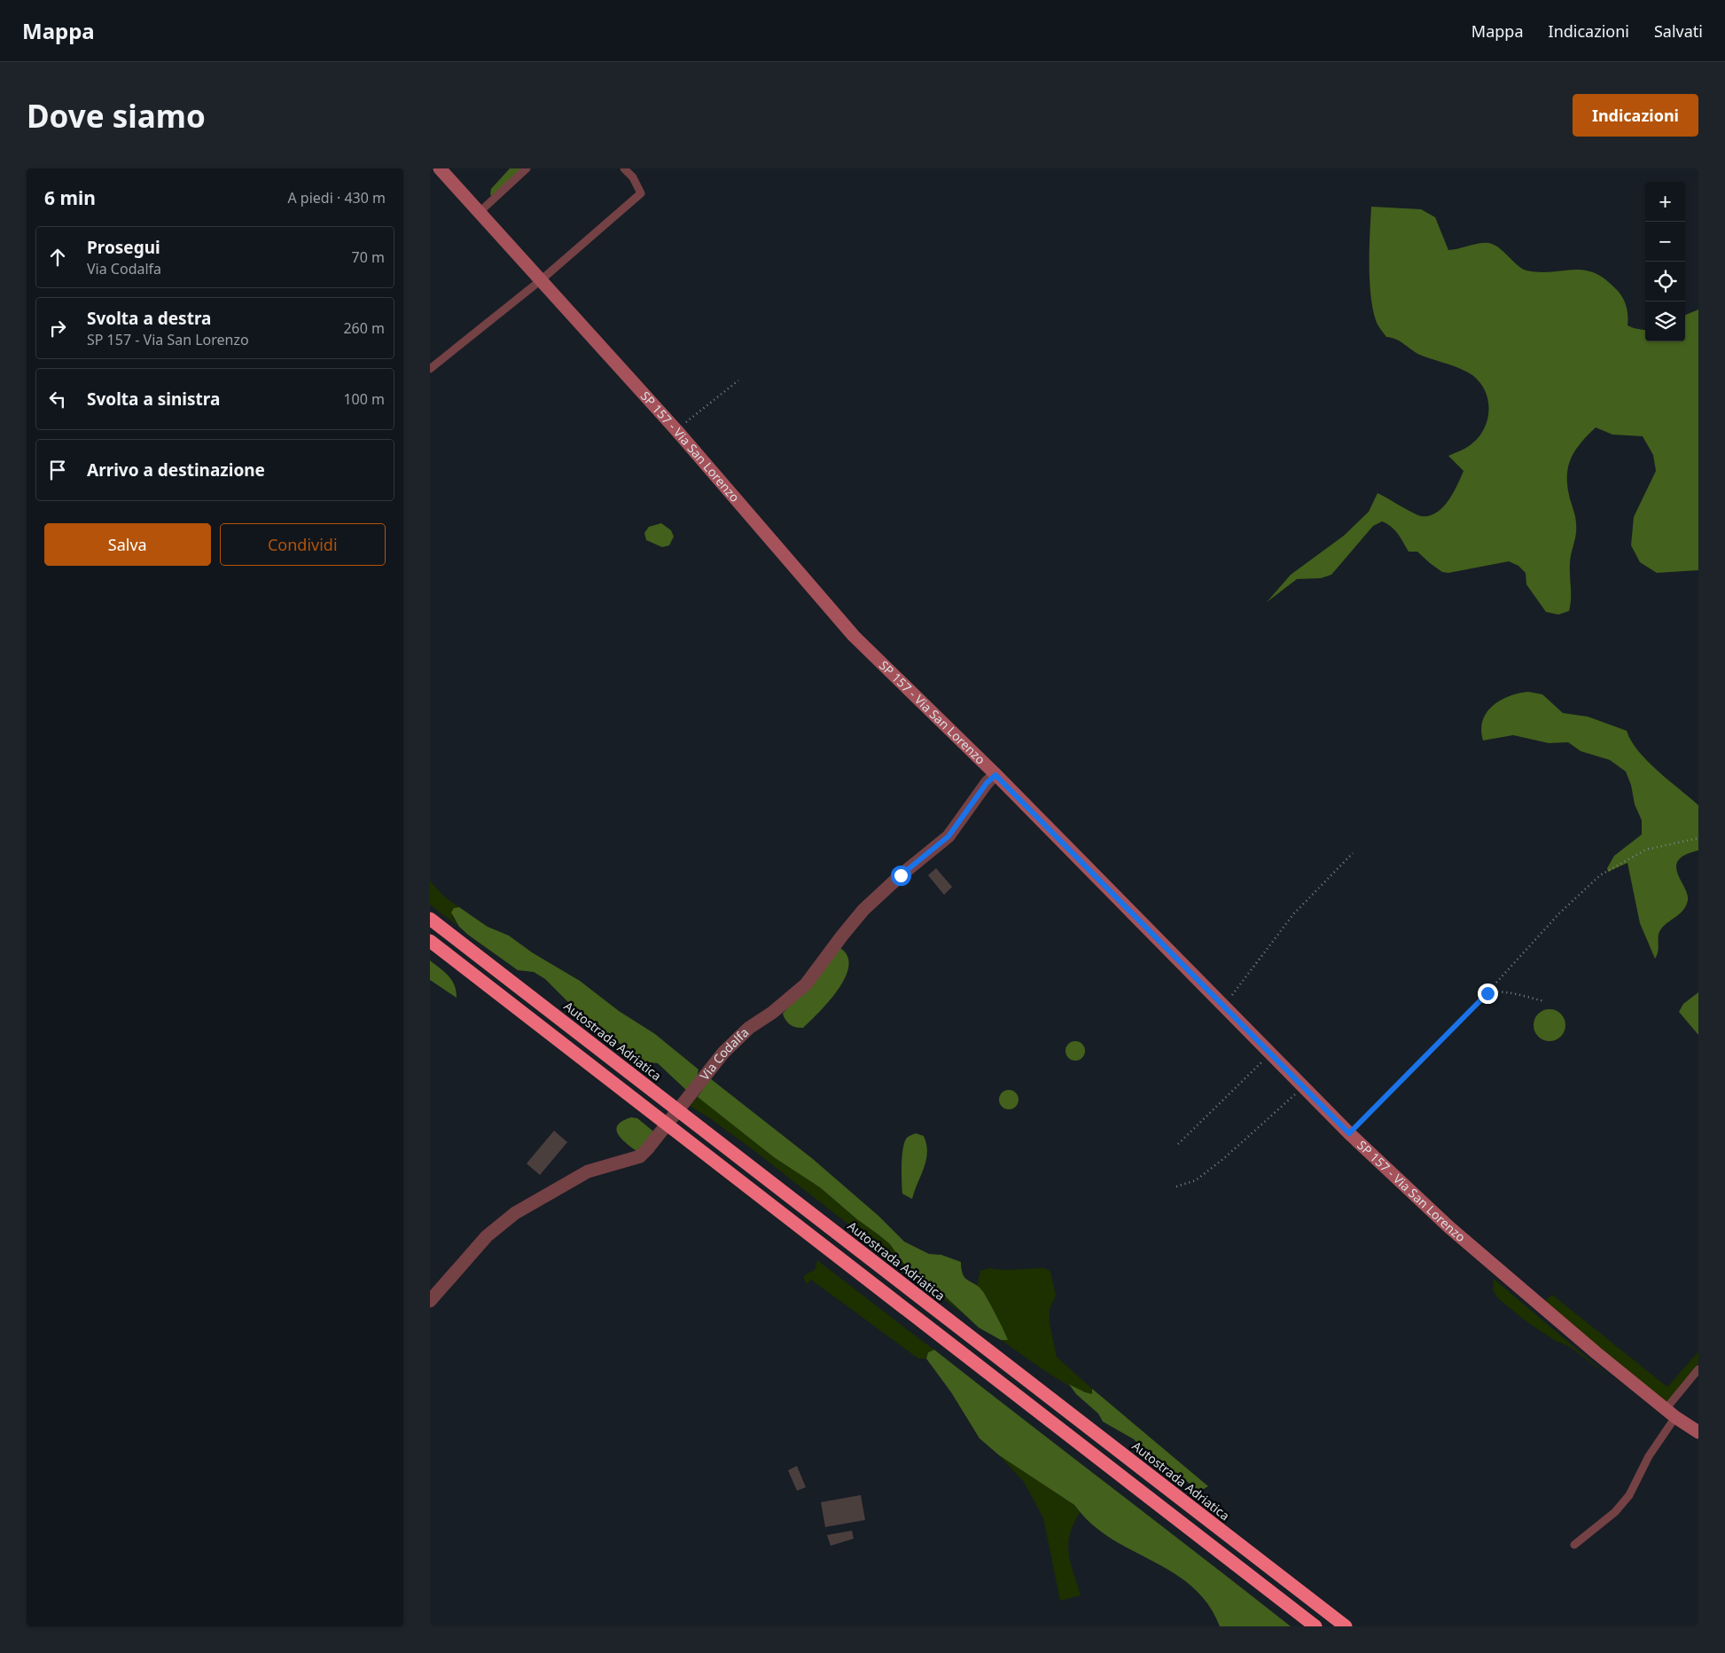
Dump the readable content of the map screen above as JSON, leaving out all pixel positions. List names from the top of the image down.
{
  "streets": {
    "highway": ["Autostrada Adriatica"],
    "main road": ["SP 157 - Via San Lorenzo"],
    "street": ["Via Codalfa"]
  },
  "crossings": [
    ["SP 157 - Via San Lorenzo", "Via Codalfa"]
  ],
  "page": {
    "header": "Mappa",
    "nav": ["Mappa", "Indicazioni", "Salvati"],
    "buttons": [
      "Indicazioni",
      ["Salva", "Condividi"]
    ],
    "title": "Dove siamo",
    "heading": ["6 min", "A piedi · 430 m"],
    "map_buttons": ["+", "−"],
    "list": [
      ["Prosegui", "Via Codalfa", "70 m"],
      ["Svolta a destra", "SP 157 - Via San Lorenzo", "260 m"],
      ["Svolta a sinistra", "100 m"],
      "Arrivo a destinazione"
    ]
  }
}
